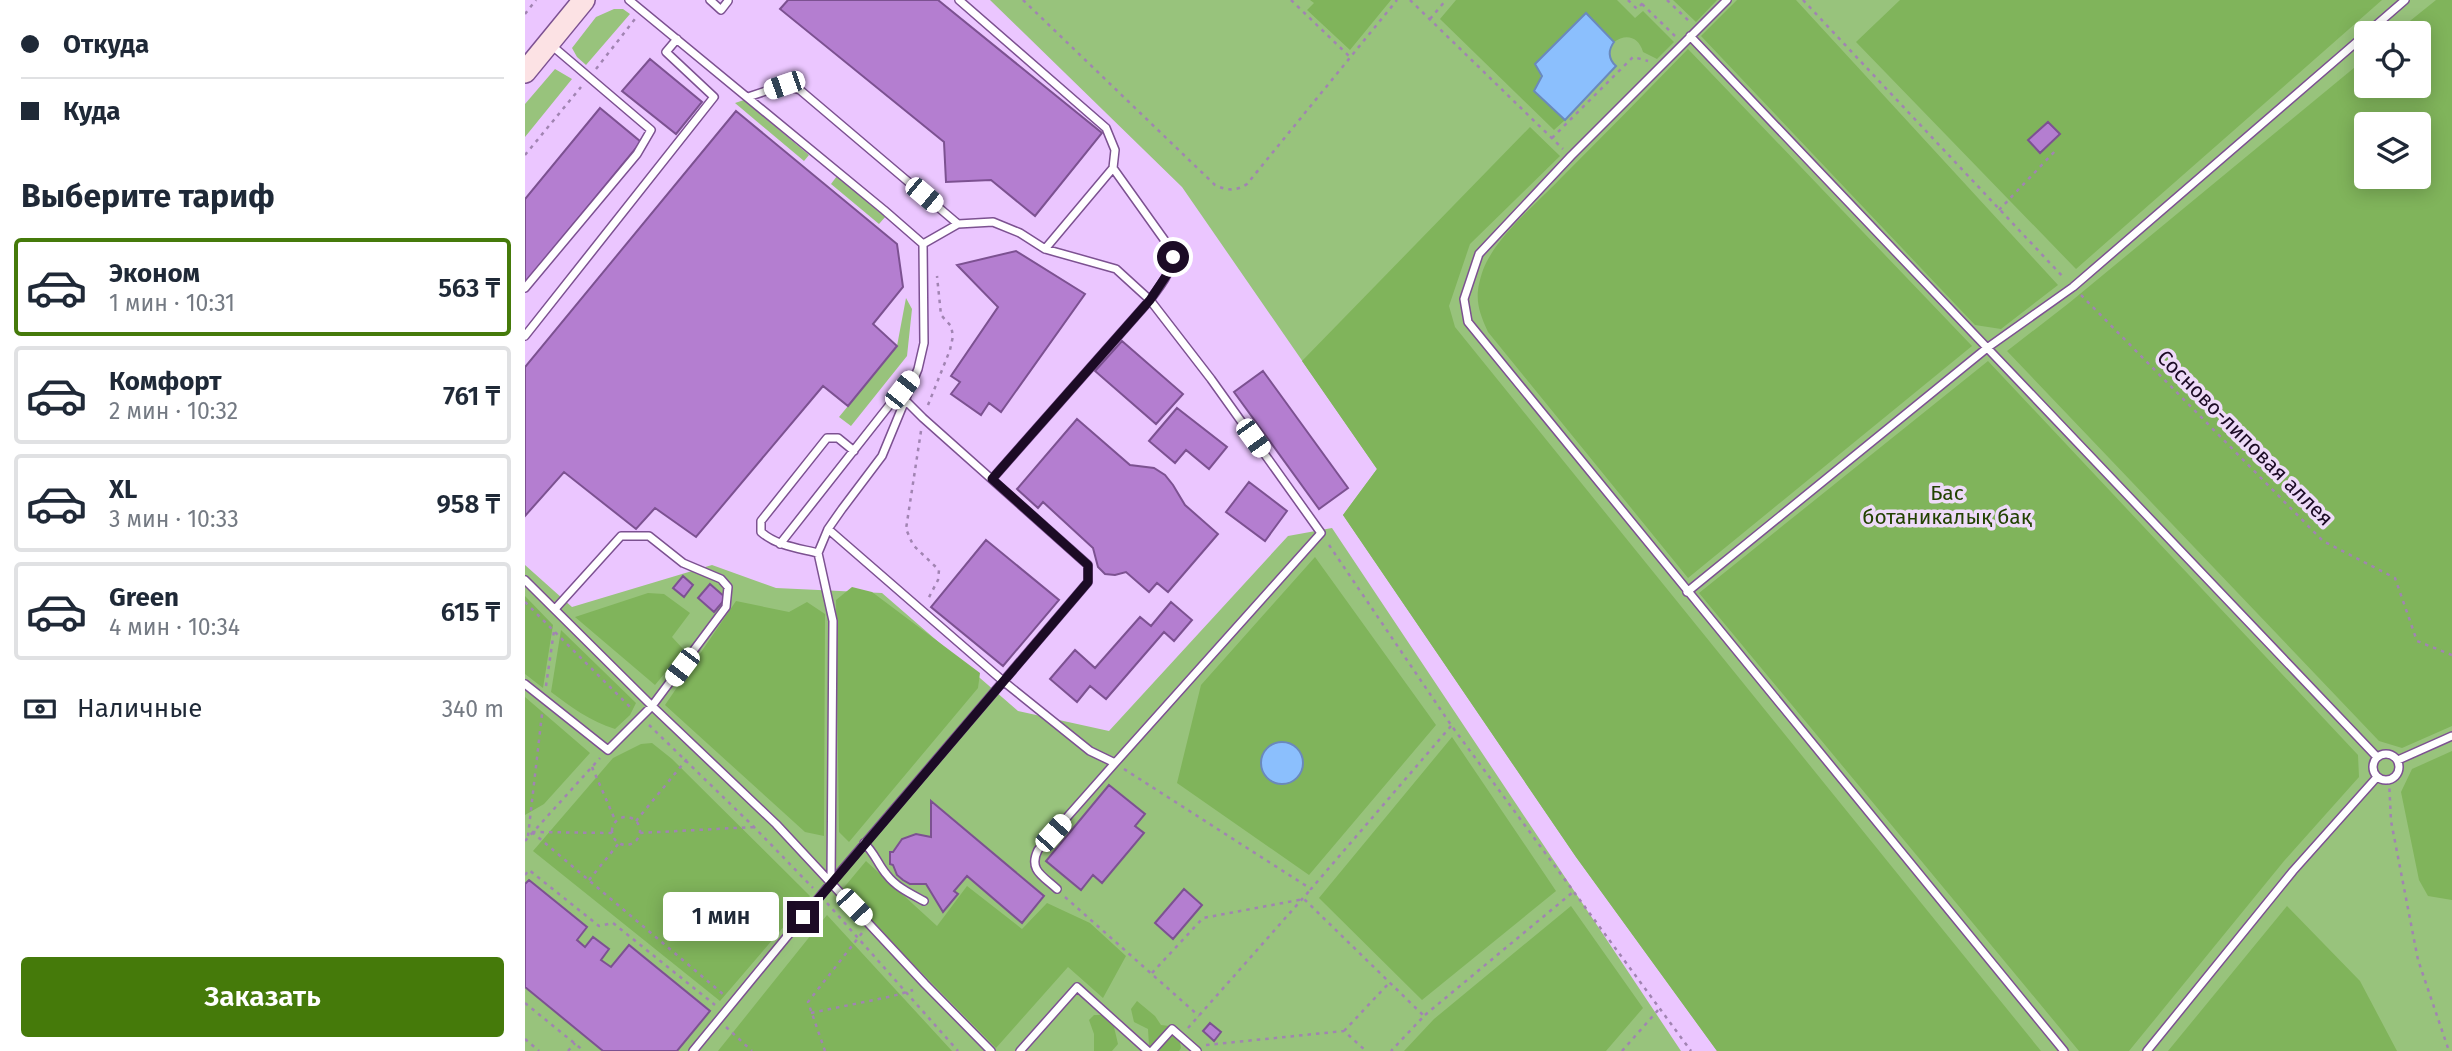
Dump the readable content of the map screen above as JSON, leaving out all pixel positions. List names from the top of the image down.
{
  "streets": {
    "path": ["Сосново-липовая аллея"]
  },
  "parks": ["Бас ботаникалық бақ"],
  "page": {
    "banner": ["Откуда", "Куда"],
    "heading": "Выберите тариф",
    "list": [
      {
        "name": "Эконом",
        "note": "1 мин · 10:31",
        "value": "563 ₸"
      },
      {
        "name": "Комфорт",
        "note": "2 мин · 10:32",
        "value": "761 ₸"
      },
      {
        "name": "XL",
        "note": "3 мин · 10:33",
        "value": "958 ₸"
      },
      {
        "name": "Green",
        "note": "4 мин · 10:34",
        "value": "615 ₸"
      }
    ],
    "pay": ["Наличные", "340 m"],
    "bubble": "1 мин",
    "buttons": "Заказать"
  }
}
